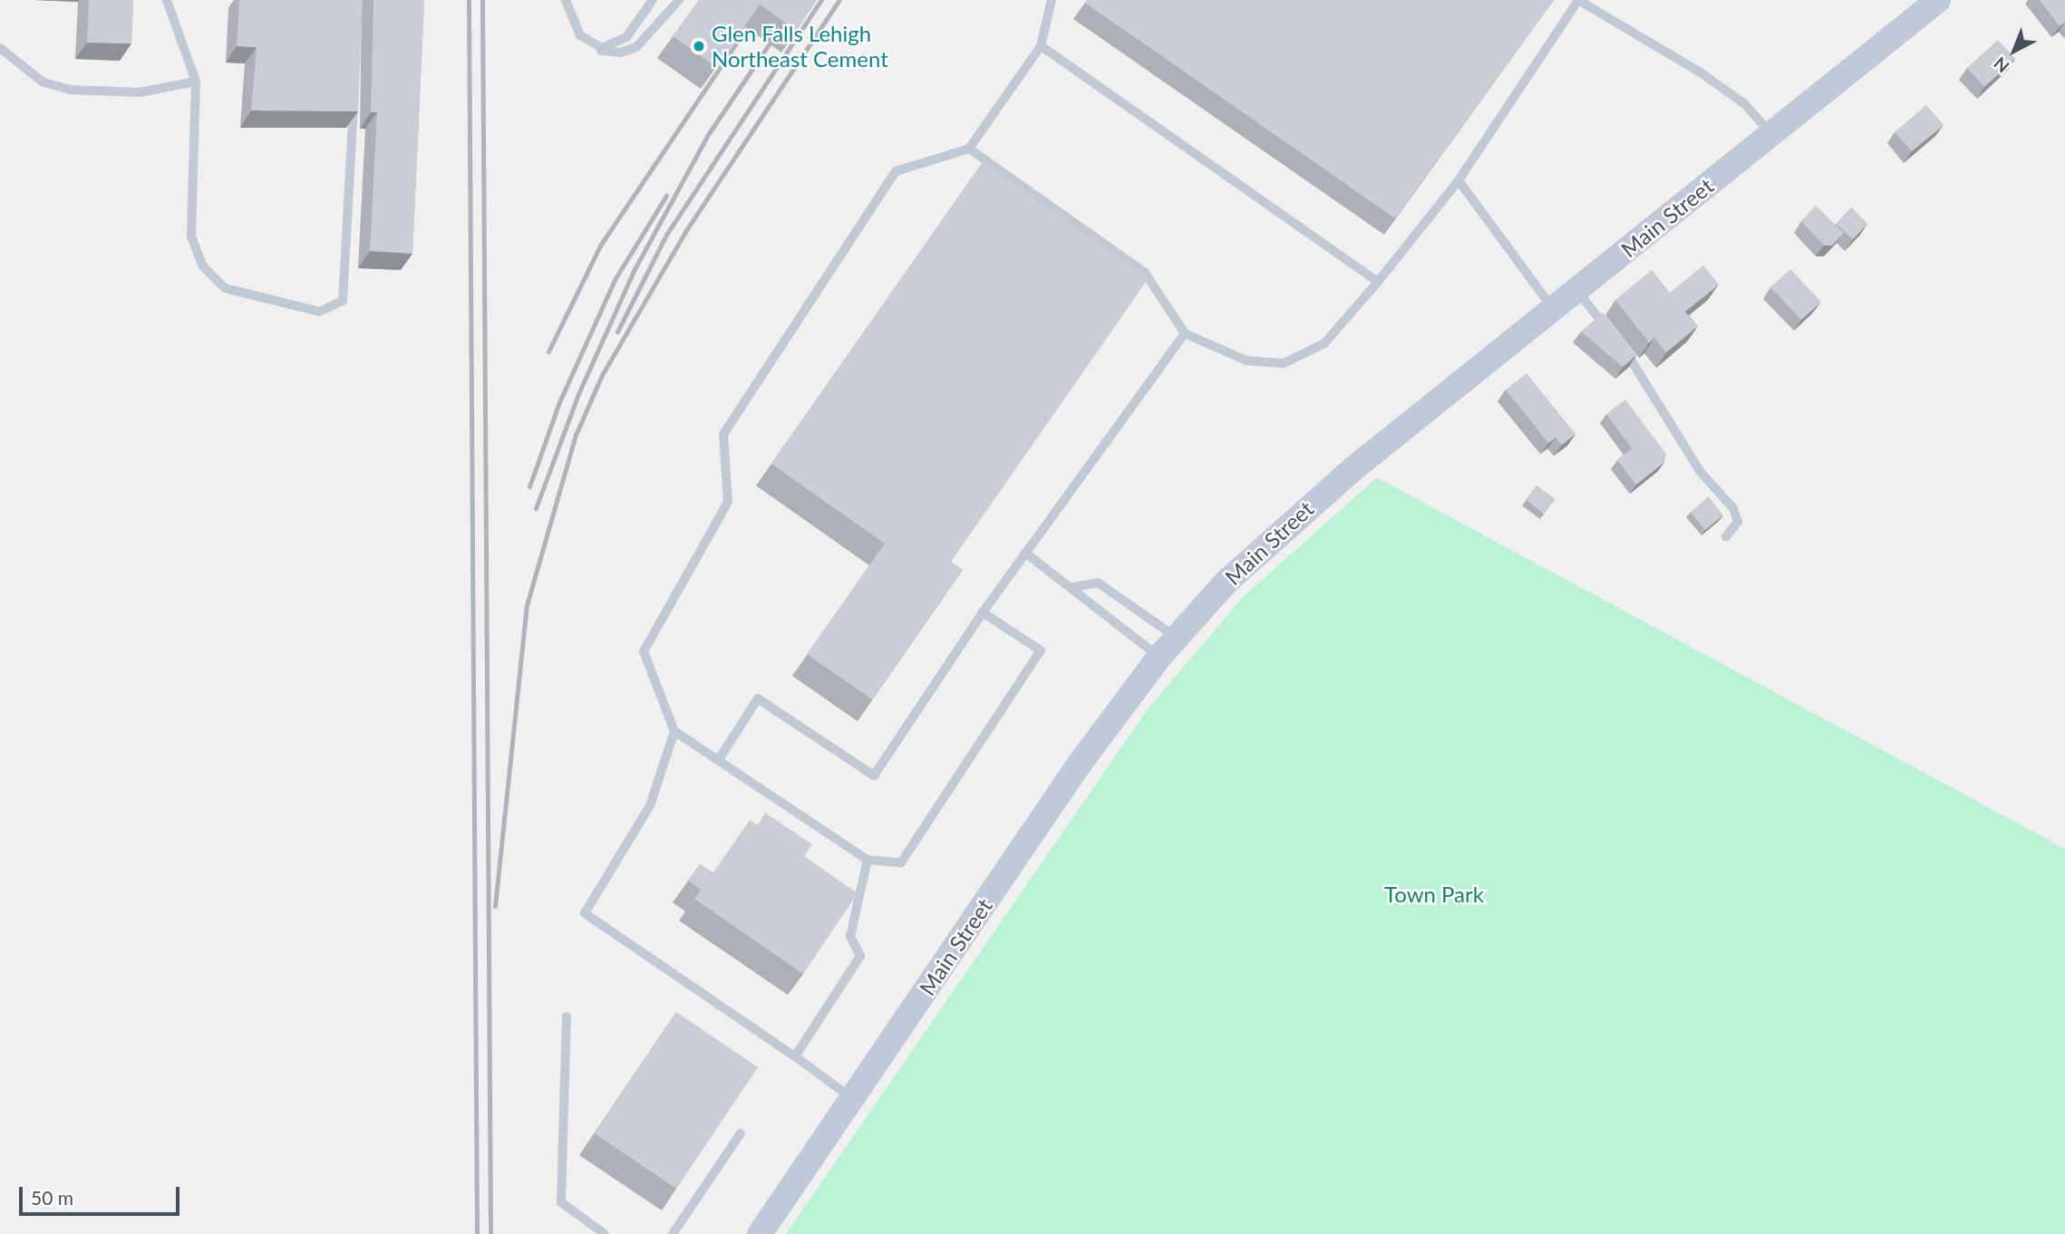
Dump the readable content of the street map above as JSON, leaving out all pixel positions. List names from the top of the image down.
{
  "streets": {
    "main road": ["Main Street"]
  },
  "parks": ["Town Park"],
  "places": ["Glen Falls Lehigh Northeast Cement"],
  "scale_bar": "50 m",
  "north": "bottom left"
}
